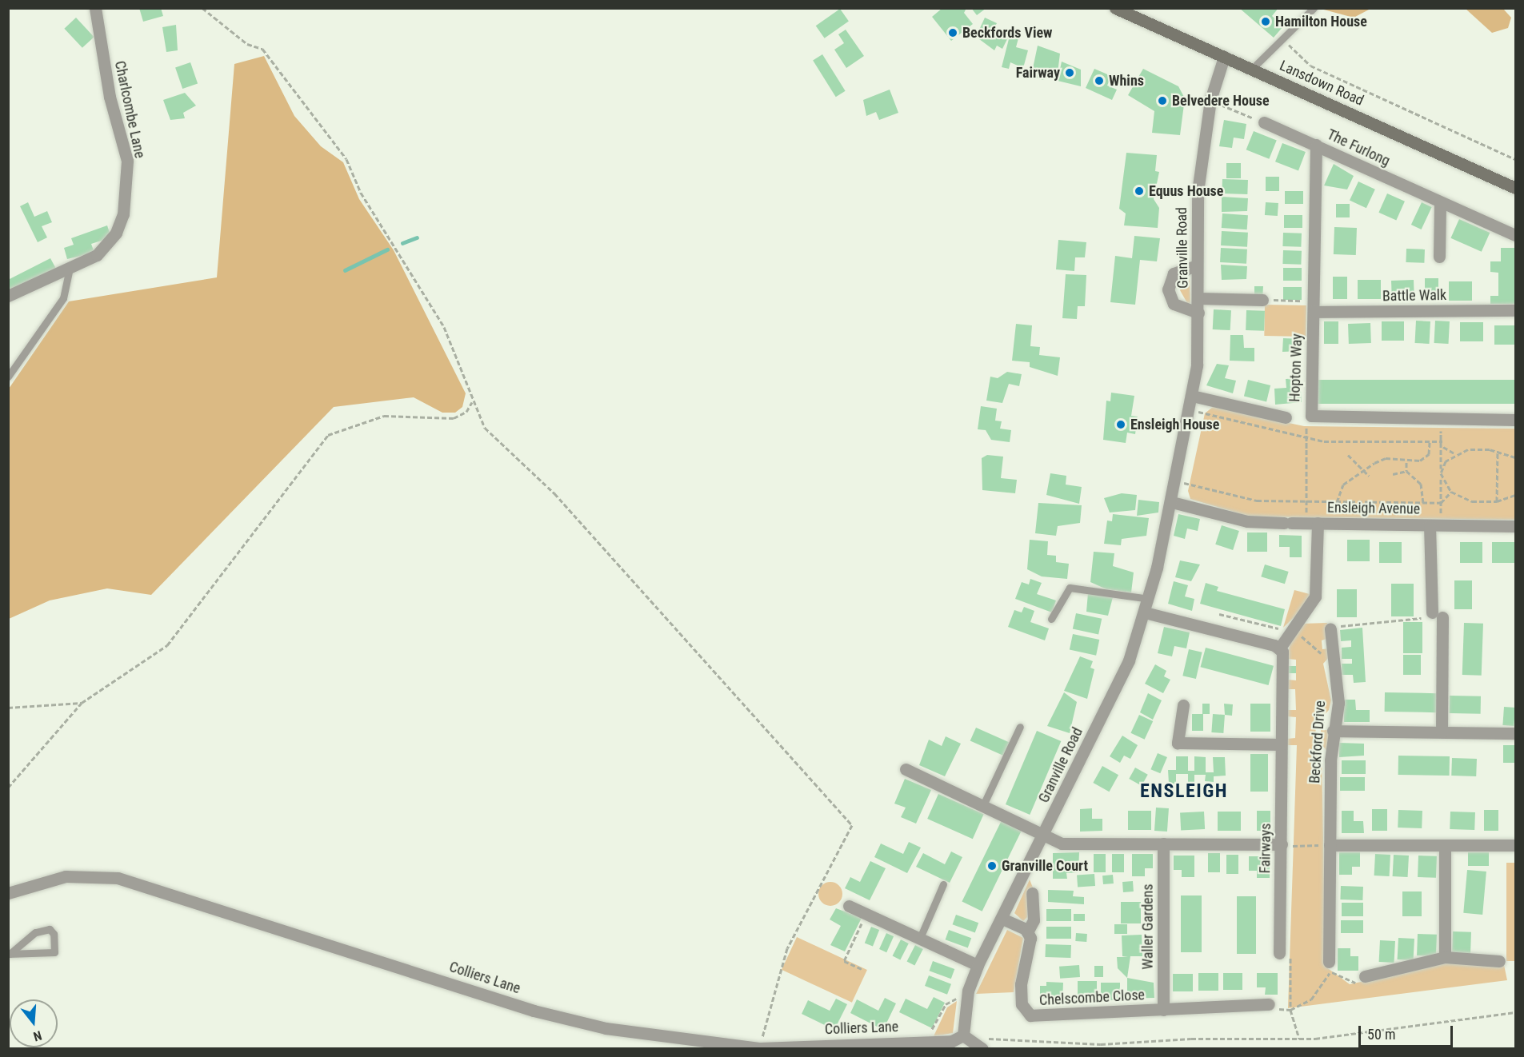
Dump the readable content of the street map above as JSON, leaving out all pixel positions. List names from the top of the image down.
{
  "streets": {
    "street": [
      "Lansdown Road",
      "Charlcombe Lane",
      "The Furlong",
      "Granville Road",
      "Battle Walk",
      "Hopton Way",
      "Ensleigh Avenue",
      "Beckford Drive",
      "Fairways",
      "Waller Gardens",
      "Colliers Lane",
      "Chelscombe Close"
    ]
  },
  "crossings": [
    ["Lansdown Road", "Granville Road"],
    ["The Furlong", "Hopton Way"],
    ["Granville Road", "Ensleigh Avenue"],
    ["Granville Road", "Colliers Lane"],
    ["Battle Walk", "Hopton Way"],
    ["Ensleigh Avenue", "Fairways"],
    ["Waller Gardens", "Chelscombe Close"]
  ],
  "districts": ["ENSLEIGH"],
  "places": [
    "Hamilton House",
    "Beckfords View",
    "Fairway",
    "Whins",
    "Belvedere House",
    "Equus House",
    "Ensleigh House",
    "Granville Court"
  ],
  "scale_bar": "50 m",
  "north": "bottom"
}
